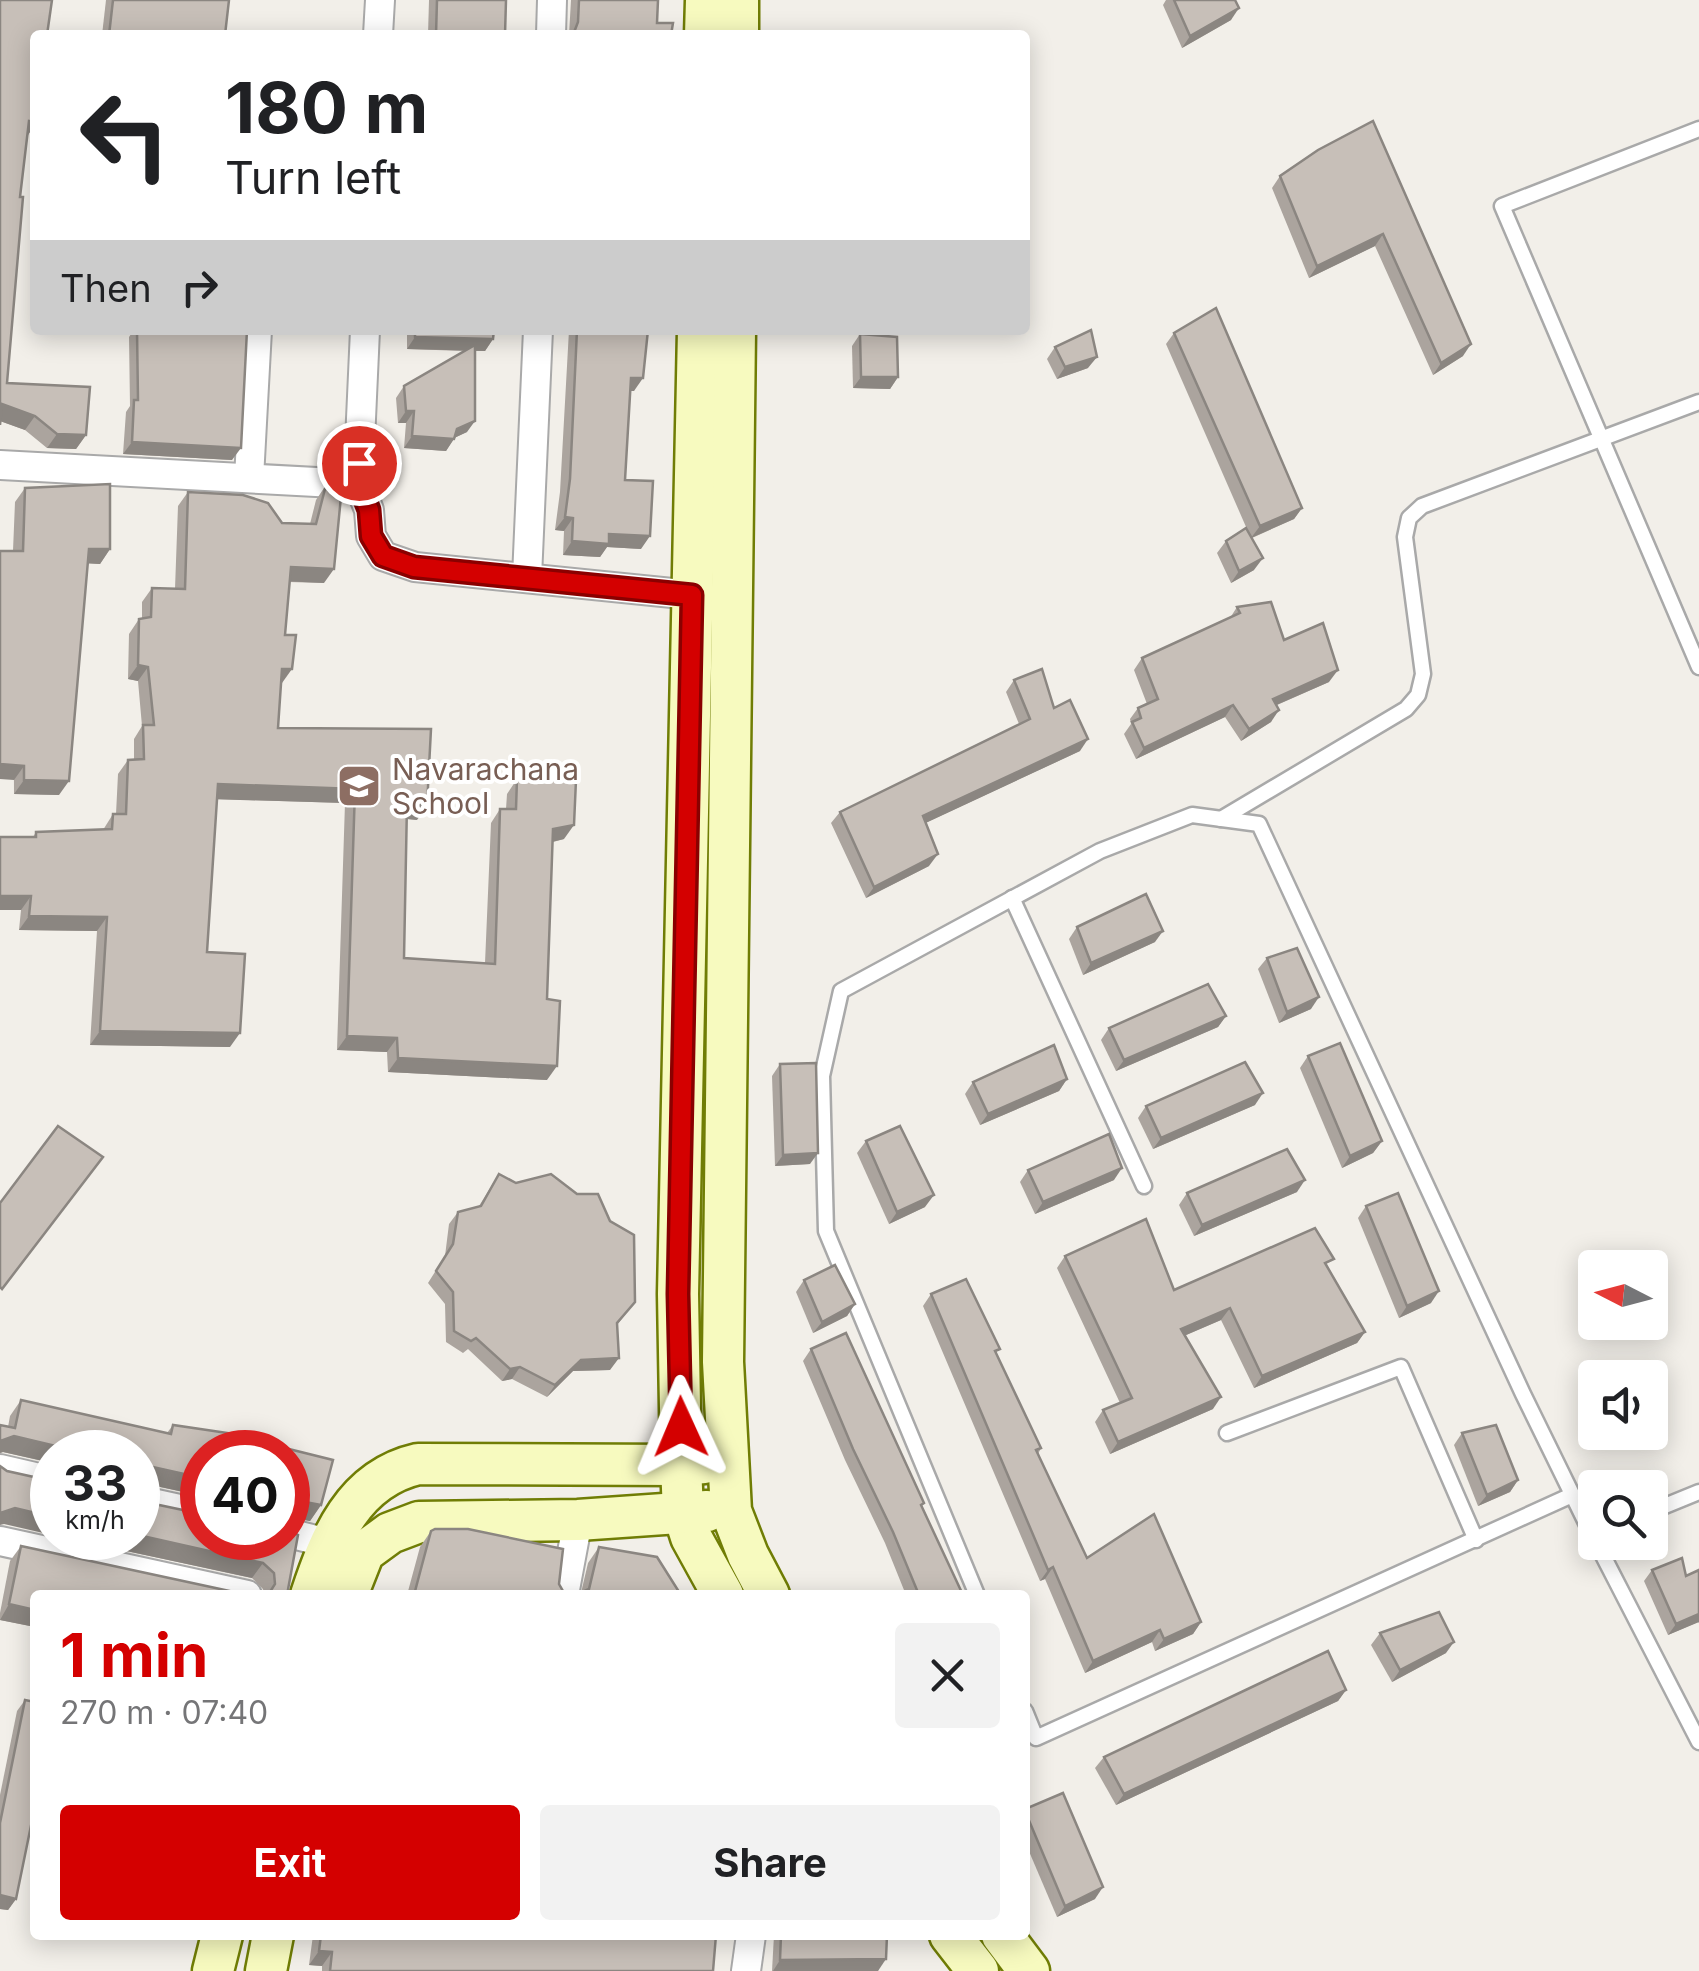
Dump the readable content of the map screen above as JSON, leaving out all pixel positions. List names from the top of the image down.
{
  "places": {
    "school or university": ["Navarachana School"]
  },
  "north": "left",
  "page": {
    "turn": ["180 m", "Turn left"],
    "then": "Then",
    "speed": "33 km/h",
    "limit": "40",
    "heading": ["1 min", "270 m · 07:40"],
    "buttons": ["Exit", "Share"]
  }
}
